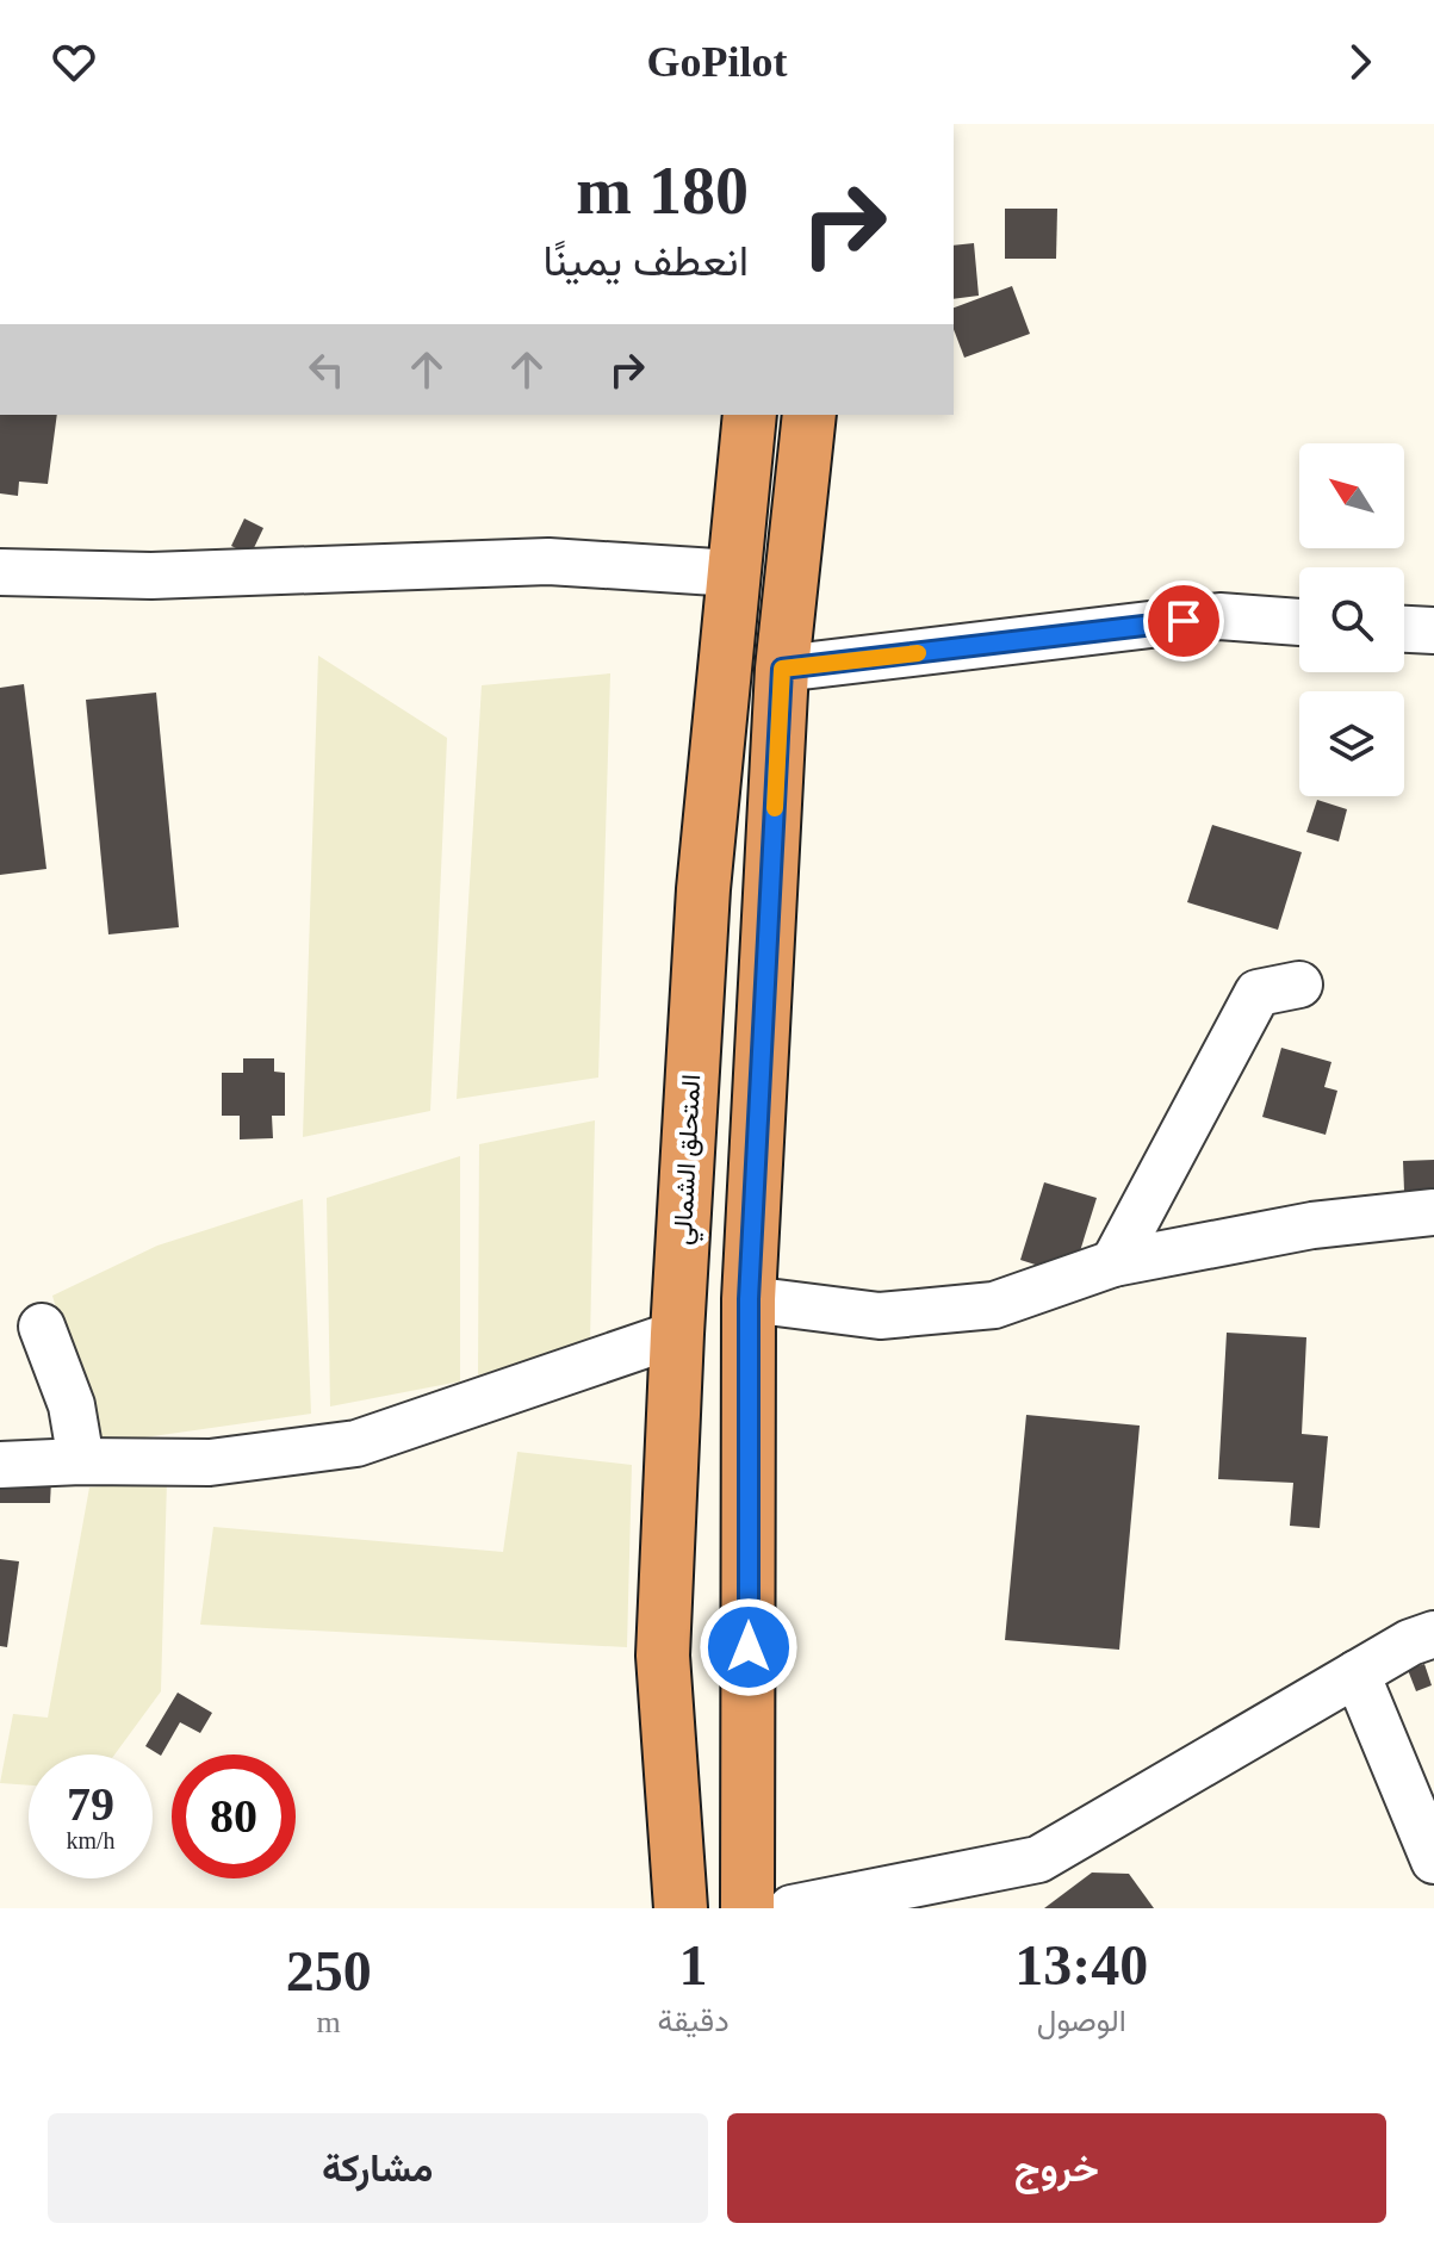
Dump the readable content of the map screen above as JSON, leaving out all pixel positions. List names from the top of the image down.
{
  "streets": {
    "highway": ["المتحلق الشمالي"]
  },
  "north": "top left",
  "page": {
    "header": "GoPilot",
    "turn": ["180 m", "انعطف يمينًا"],
    "speed": "79 km/h",
    "limit": "80",
    "eta": [
      "13:40",
      "الوصول",
      "1",
      "دقيقة",
      "250",
      "m"
    ],
    "buttons": ["خروج", "مشاركة"]
  }
}
